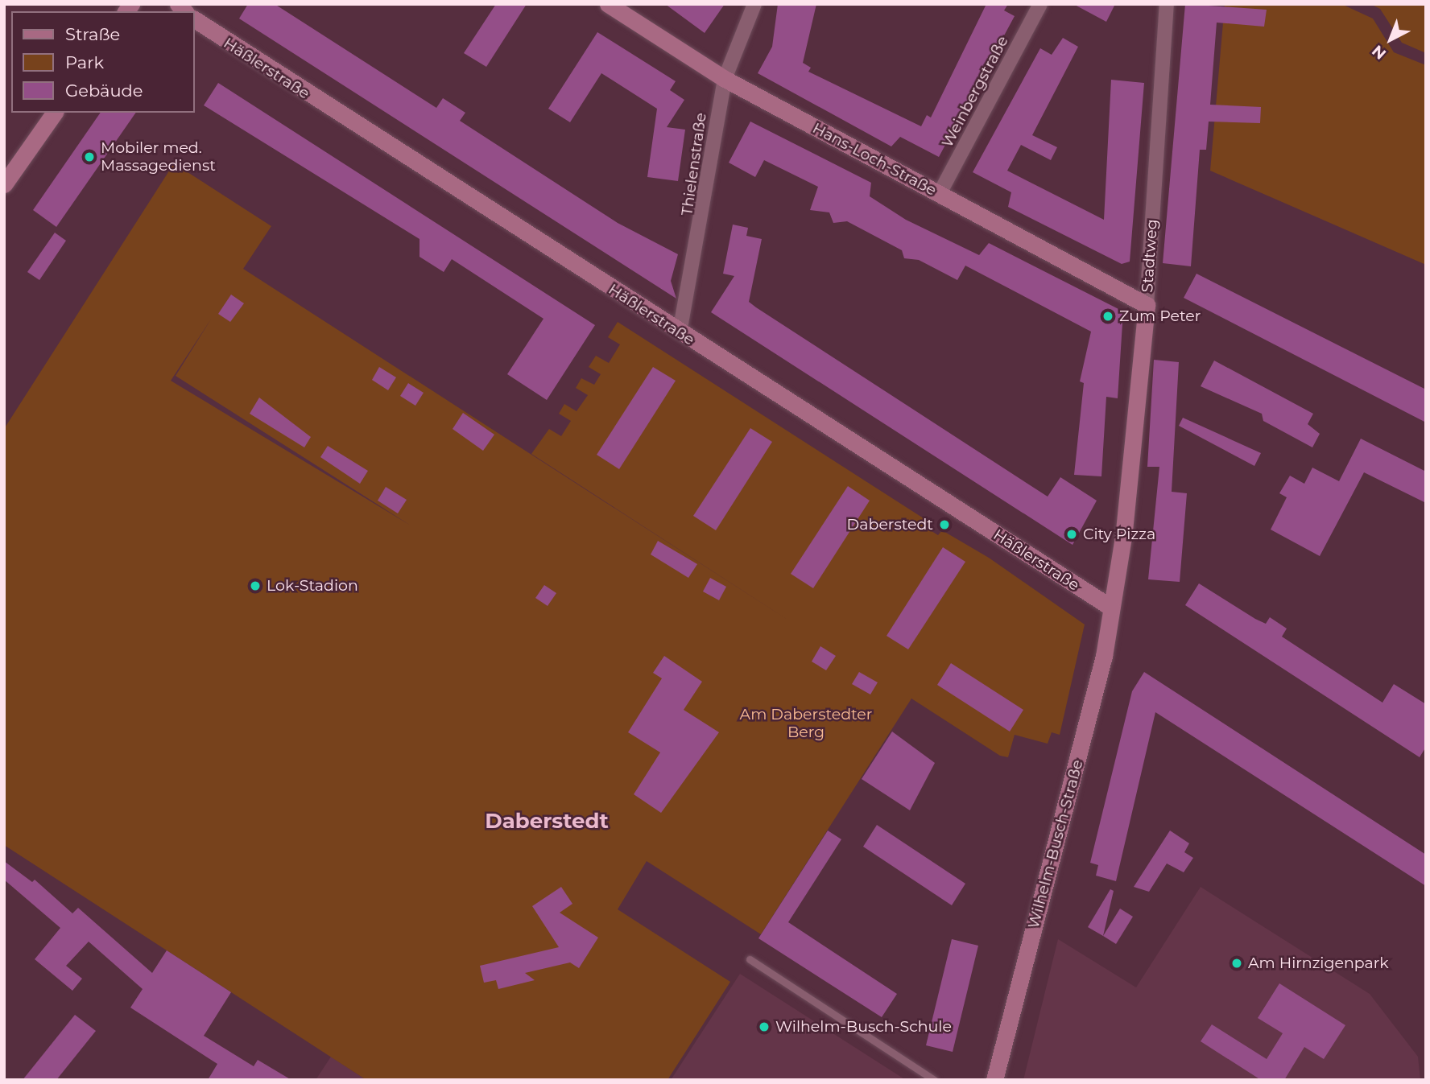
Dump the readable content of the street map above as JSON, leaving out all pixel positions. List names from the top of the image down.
{
  "streets": {
    "street": [
      "Häßlerstraße",
      "Weinbergstraße",
      "Hans-Loch-Straße",
      "Thielenstraße",
      "Stadtweg",
      "Wilhelm-Busch-Straße"
    ]
  },
  "crossings": [
    ["Häßlerstraße", "Thielenstraße"],
    ["Häßlerstraße", "Stadtweg"],
    ["Häßlerstraße", "Wilhelm-Busch-Straße"],
    ["Weinbergstraße", "Hans-Loch-Straße"],
    ["Hans-Loch-Straße", "Thielenstraße"],
    ["Hans-Loch-Straße", "Stadtweg"],
    ["Stadtweg", "Wilhelm-Busch-Straße"]
  ],
  "districts": ["Daberstedt"],
  "parks": ["Am Daberstedter Berg"],
  "places": [
    "Mobiler med. Massagedienst",
    "Zum Peter",
    "Daberstedt",
    "City Pizza",
    "Lok-Stadion",
    "Am Hirnzigenpark",
    "Wilhelm-Busch-Schule"
  ],
  "legend": ["Straße", "Park", "Gebäude"],
  "north": "bottom left"
}
